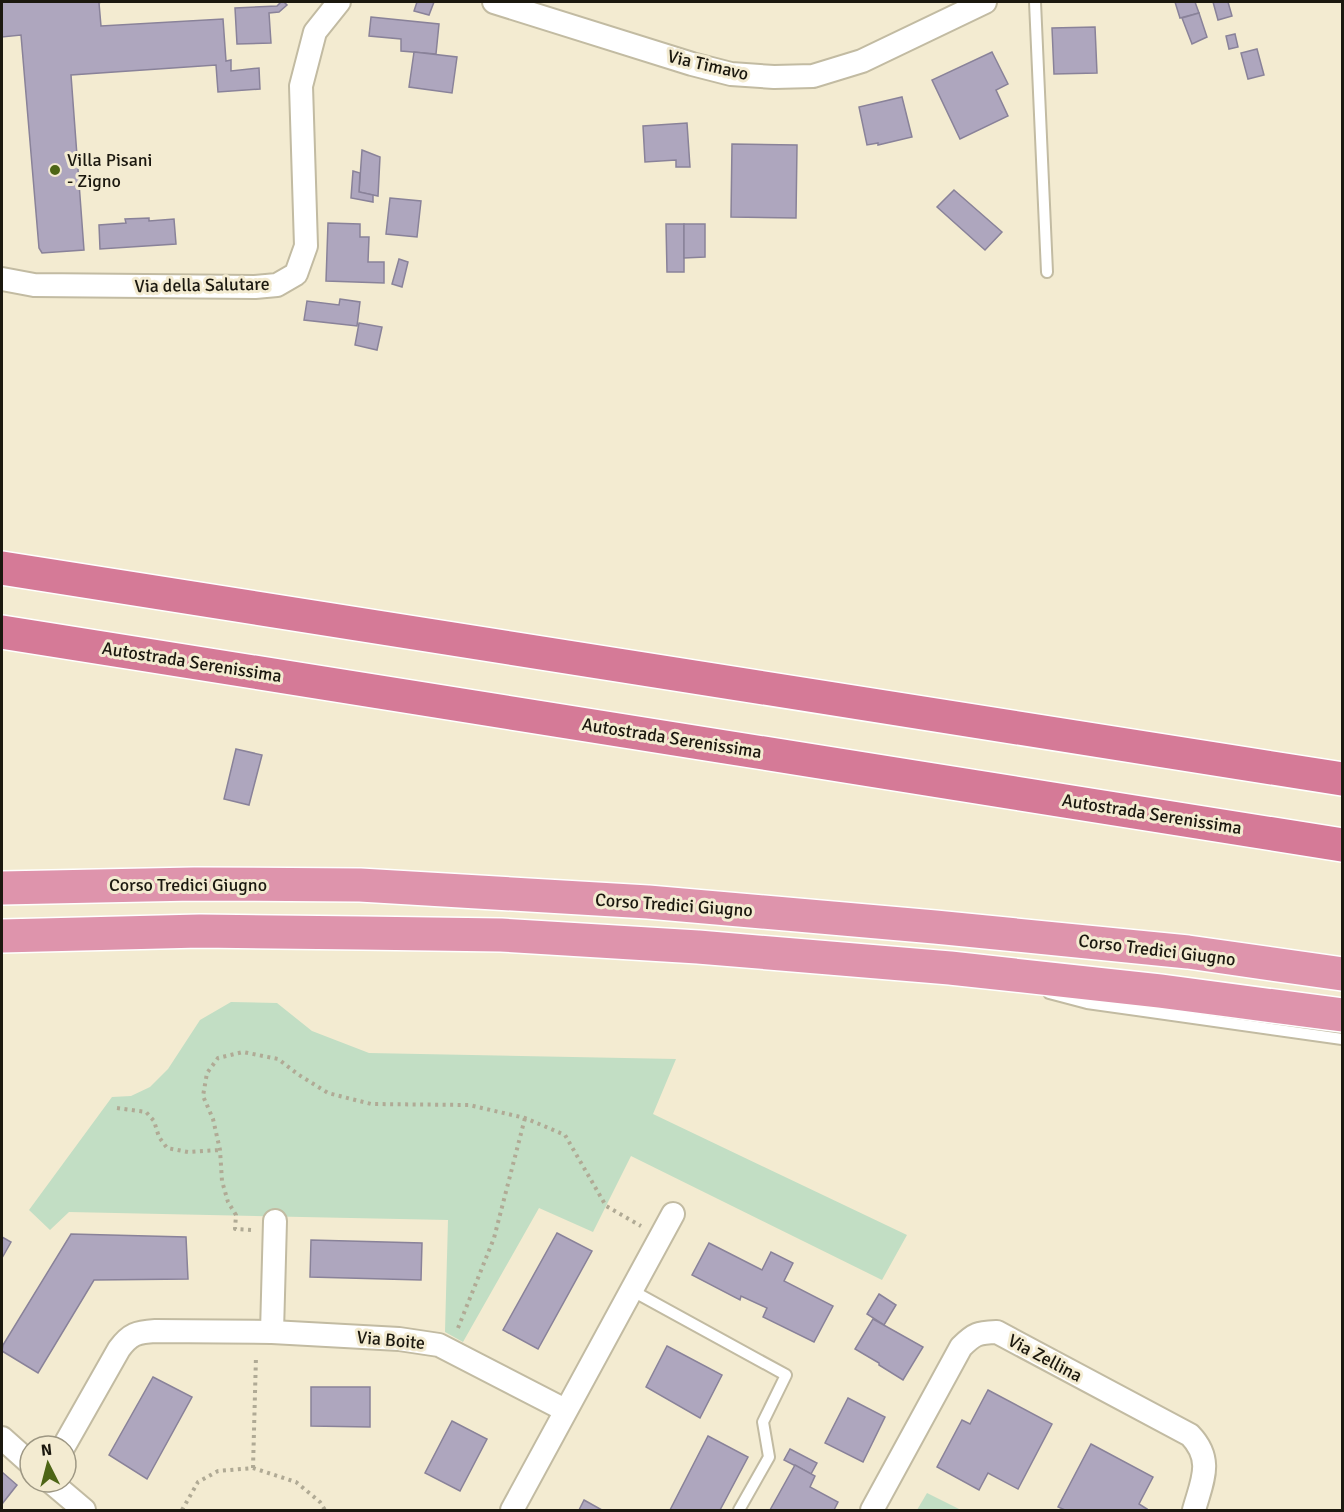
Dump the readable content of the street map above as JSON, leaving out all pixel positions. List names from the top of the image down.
{
  "streets": {
    "highway": ["Autostrada Serenissima", "Corso Tredici Giugno"],
    "street": [
      "Via Timavo",
      "Via della Salutare",
      "Via Boite",
      "Via Zellina"
    ]
  },
  "places": ["Villa Pisani - Zigno"],
  "north": "top"
}
